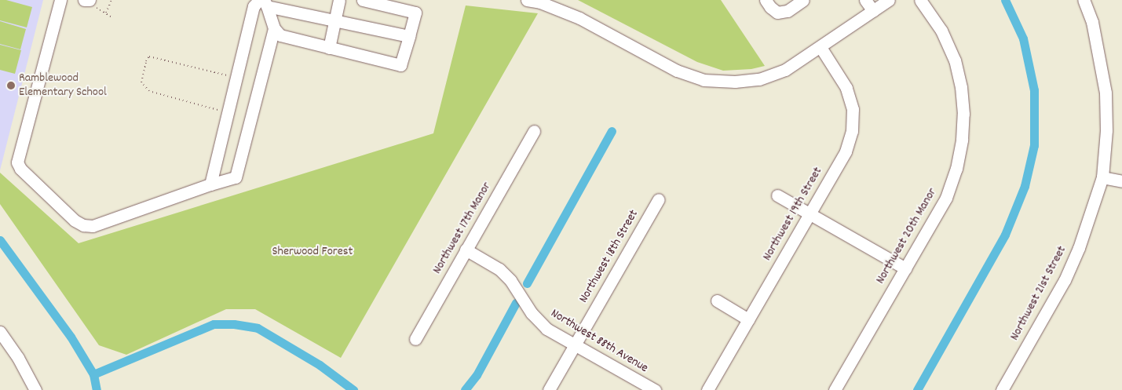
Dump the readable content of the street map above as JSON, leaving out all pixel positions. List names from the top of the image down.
{
  "streets": {
    "street": [
      "Northwest 19th Street",
      "Northwest 17th Manor",
      "Northwest 20th Manor",
      "Northwest 18th Street",
      "Northwest 21st Street",
      "Northwest 88th Avenue"
    ]
  },
  "crossings": [
    ["Northwest 17th Manor", "Northwest 88th Avenue"],
    ["Northwest 18th Street", "Northwest 88th Avenue"]
  ],
  "parks": ["Sherwood Forest"],
  "places": ["Ramblewood Elementary School"]
}
